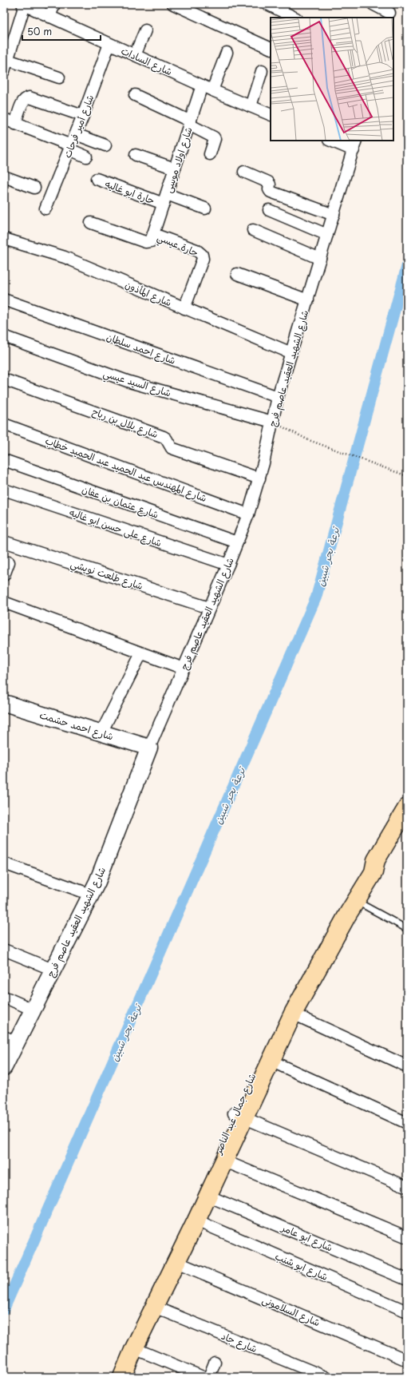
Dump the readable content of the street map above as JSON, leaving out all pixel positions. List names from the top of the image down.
{
  "streets": {
    "main road": ["شارع جمال عبد الناصر"],
    "street": [
      "شارع السادات",
      "شارع أمير فرحات",
      "شارع اولاد موسى",
      "حارة ابو غاليه",
      "حارة عيسي",
      "شارع المأذون",
      "شارع احمد سلطان",
      "شارع الشهيد العقيد عاصم فرج",
      "شارع السيد عيسي",
      "شارع بلال بن رباح",
      "شارع المهندس عبد الحميد عبد الحميد خطاب",
      "شارع عثمان بن عفان",
      "شارع على حسن ابو غاليه",
      "شارع طلعت نويشي",
      "شارع احمد حشمت",
      "شارع ابو عامر",
      "شارع ابو شنب",
      "شارع السلامونى",
      "شارع جاد"
    ]
  },
  "crossings": [
    ["شارع السادات", "شارع أمير فرحات"],
    ["شارع السادات", "شارع اولاد موسى"],
    ["شارع اولاد موسى", "حارة ابو غاليه"],
    ["شارع اولاد موسى", "حارة عيسي"],
    ["حارة عيسي", "شارع المأذون"],
    ["شارع المأذون", "شارع الشهيد العقيد عاصم فرج"],
    ["شارع احمد سلطان", "شارع الشهيد العقيد عاصم فرج"],
    ["شارع الشهيد العقيد عاصم فرج", "شارع السيد عيسي"],
    ["شارع الشهيد العقيد عاصم فرج", "شارع بلال بن رباح"],
    ["شارع الشهيد العقيد عاصم فرج", "شارع المهندس عبد الحميد عبد الحميد خطاب"],
    ["شارع الشهيد العقيد عاصم فرج", "شارع عثمان بن عفان"],
    ["شارع الشهيد العقيد عاصم فرج", "شارع على حسن ابو غاليه"],
    ["شارع الشهيد العقيد عاصم فرج", "شارع طلعت نويشي"],
    ["شارع الشهيد العقيد عاصم فرج", "شارع احمد حشمت"],
    ["شارع جمال عبد الناصر", "شارع ابو عامر"],
    ["شارع جمال عبد الناصر", "شارع ابو شنب"],
    ["شارع جمال عبد الناصر", "شارع السلامونى"],
    ["شارع جمال عبد الناصر", "شارع جاد"]
  ],
  "water": ["ترعة بحر شبين"],
  "scale_bar": "50 m"
}
